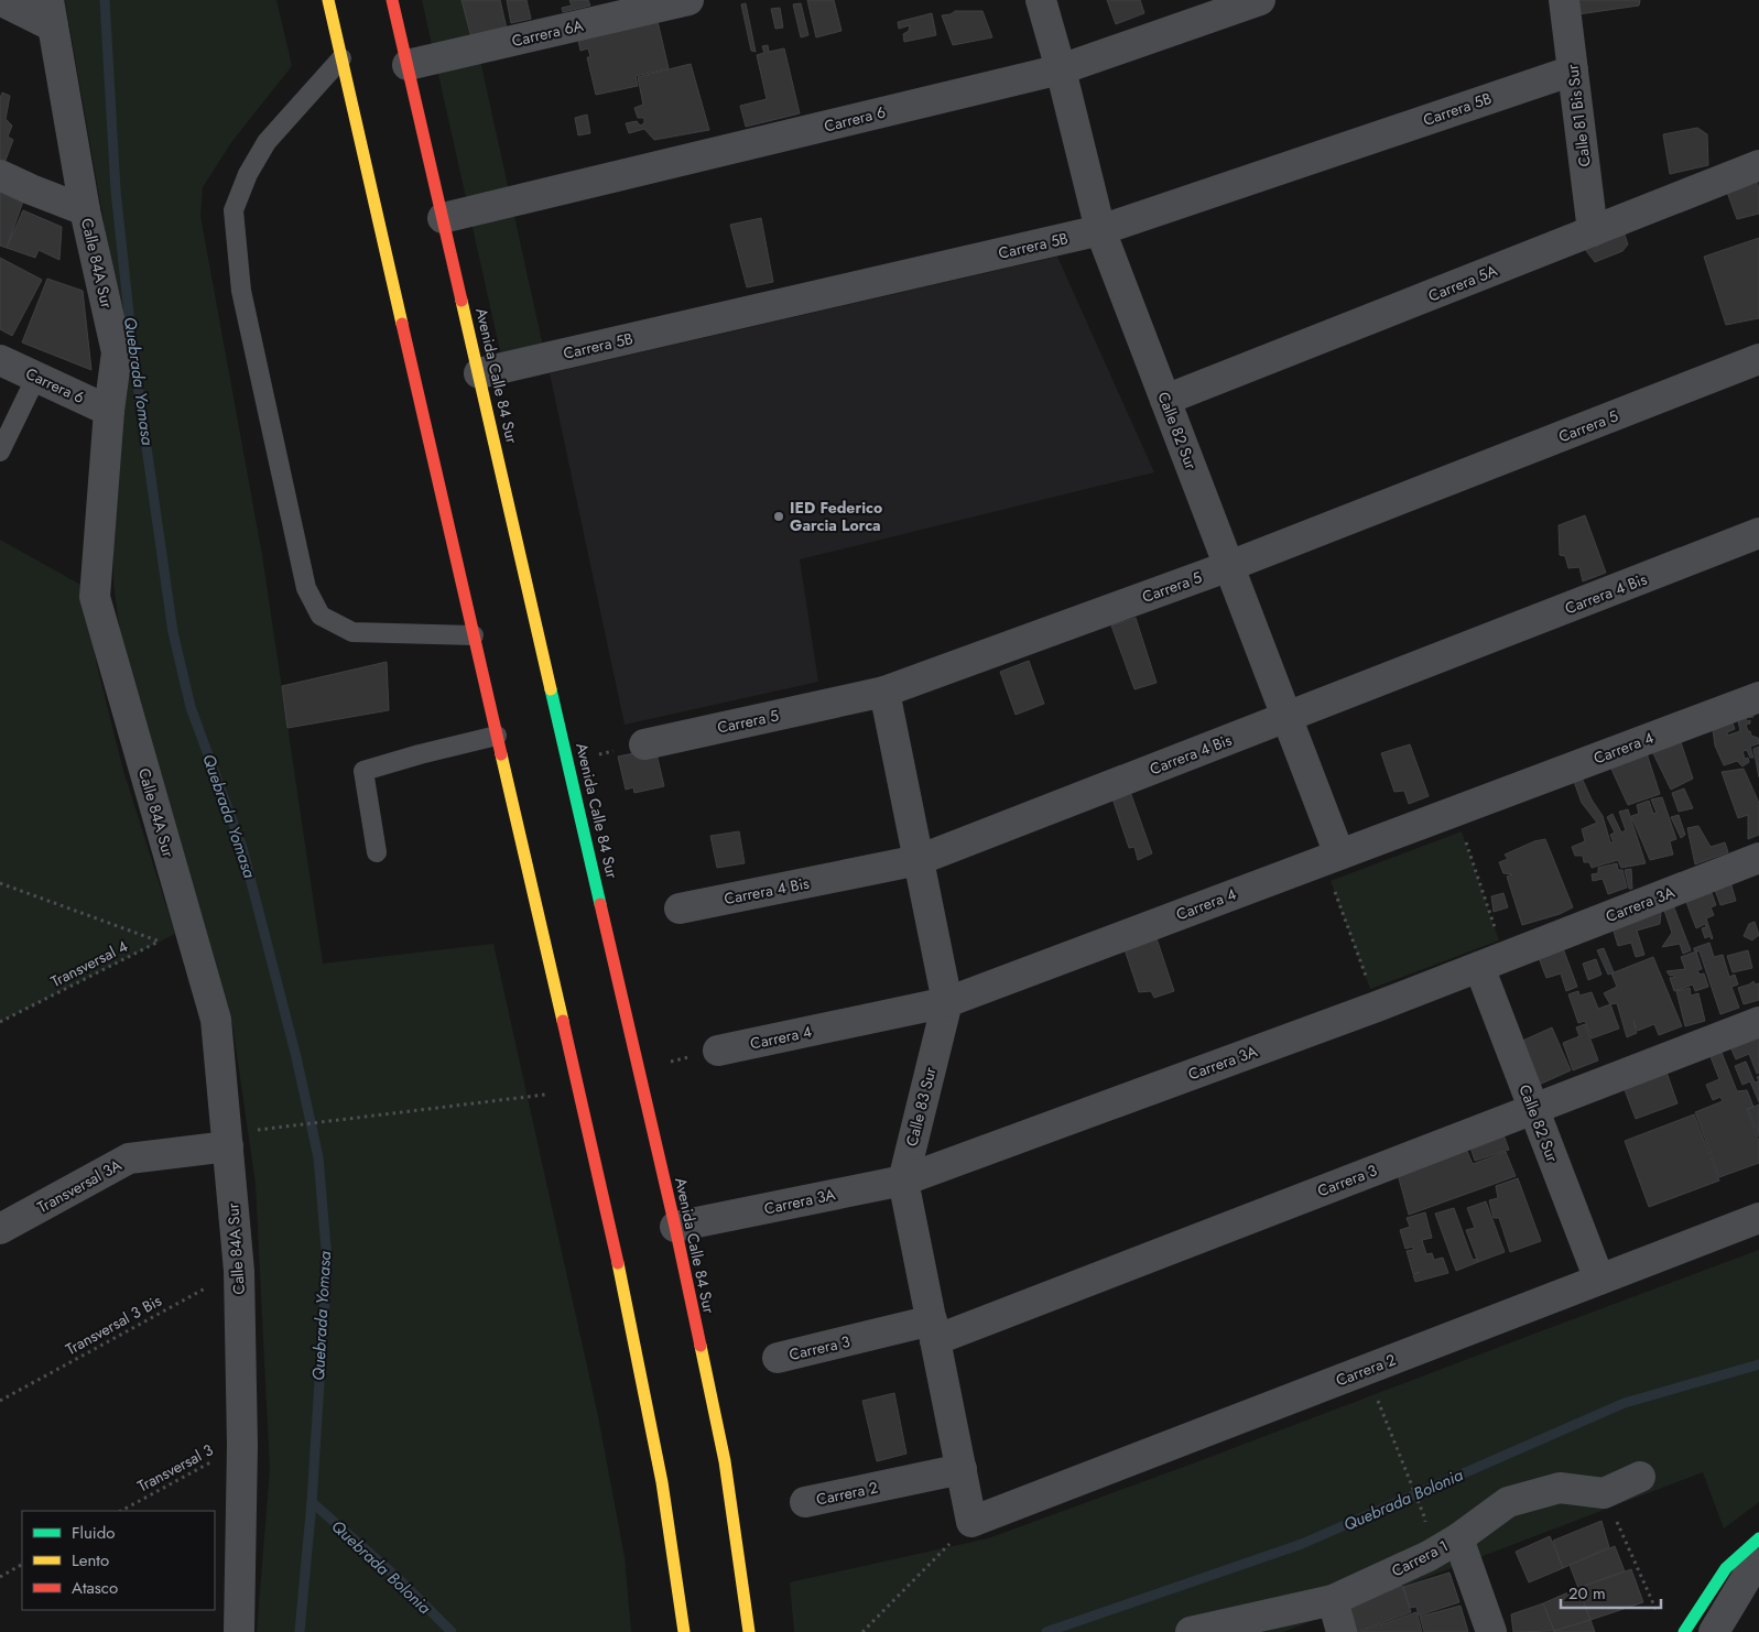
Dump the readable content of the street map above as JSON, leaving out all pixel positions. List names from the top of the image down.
{
  "streets": {
    "main road": ["Avenida Calle 84 Sur"],
    "street": [
      "Carrera 6A",
      "Carrera 5B",
      "Calle 81 Bis Sur",
      "Carrera 6",
      "Calle 84A Sur",
      "Carrera 5A",
      "Carrera 5",
      "Calle 82 Sur",
      "Carrera 4 Bis",
      "Carrera 4",
      "Carrera 3A",
      "Calle 83 Sur",
      "Carrera 3",
      "Transversal 3A",
      "Carrera 2",
      "Carrera 1"
    ],
    "path": ["Transversal 4", "Transversal 3 Bis", "Transversal 3"]
  },
  "crossings": [
    ["Carrera 6A", "Avenida Calle 84 Sur"],
    ["Carrera 5B", "Calle 81 Bis Sur"],
    ["Carrera 5B", "Avenida Calle 84 Sur"],
    ["Carrera 5B", "Calle 82 Sur"],
    ["Calle 81 Bis Sur", "Carrera 5A"],
    ["Carrera 6", "Calle 84A Sur"],
    ["Carrera 6", "Avenida Calle 84 Sur"],
    ["Carrera 6", "Calle 82 Sur"],
    ["Calle 84A Sur", "Transversal 4"],
    ["Calle 84A Sur", "Transversal 3A"],
    ["Calle 84A Sur", "Transversal 3 Bis"],
    ["Calle 84A Sur", "Transversal 3"],
    ["Carrera 5A", "Calle 82 Sur"],
    ["Avenida Calle 84 Sur", "Carrera 3A"],
    ["Carrera 5", "Calle 82 Sur"],
    ["Carrera 5", "Calle 83 Sur"],
    ["Calle 82 Sur", "Carrera 4 Bis"],
    ["Calle 82 Sur", "Carrera 4"],
    ["Calle 82 Sur", "Carrera 3A"],
    ["Calle 82 Sur", "Carrera 3"],
    ["Calle 82 Sur", "Carrera 2"],
    ["Carrera 4 Bis", "Calle 83 Sur"],
    ["Carrera 4", "Calle 83 Sur"],
    ["Carrera 3A", "Calle 83 Sur"],
    ["Calle 83 Sur", "Carrera 3"],
    ["Calle 83 Sur", "Carrera 2"]
  ],
  "water": ["Quebrada Yomasa", "Quebrada Bolonia"],
  "places": ["IED Federico Garcia Lorca"],
  "legend": ["Fluido", "Lento", "Atasco"],
  "scale_bar": "20 m"
}
